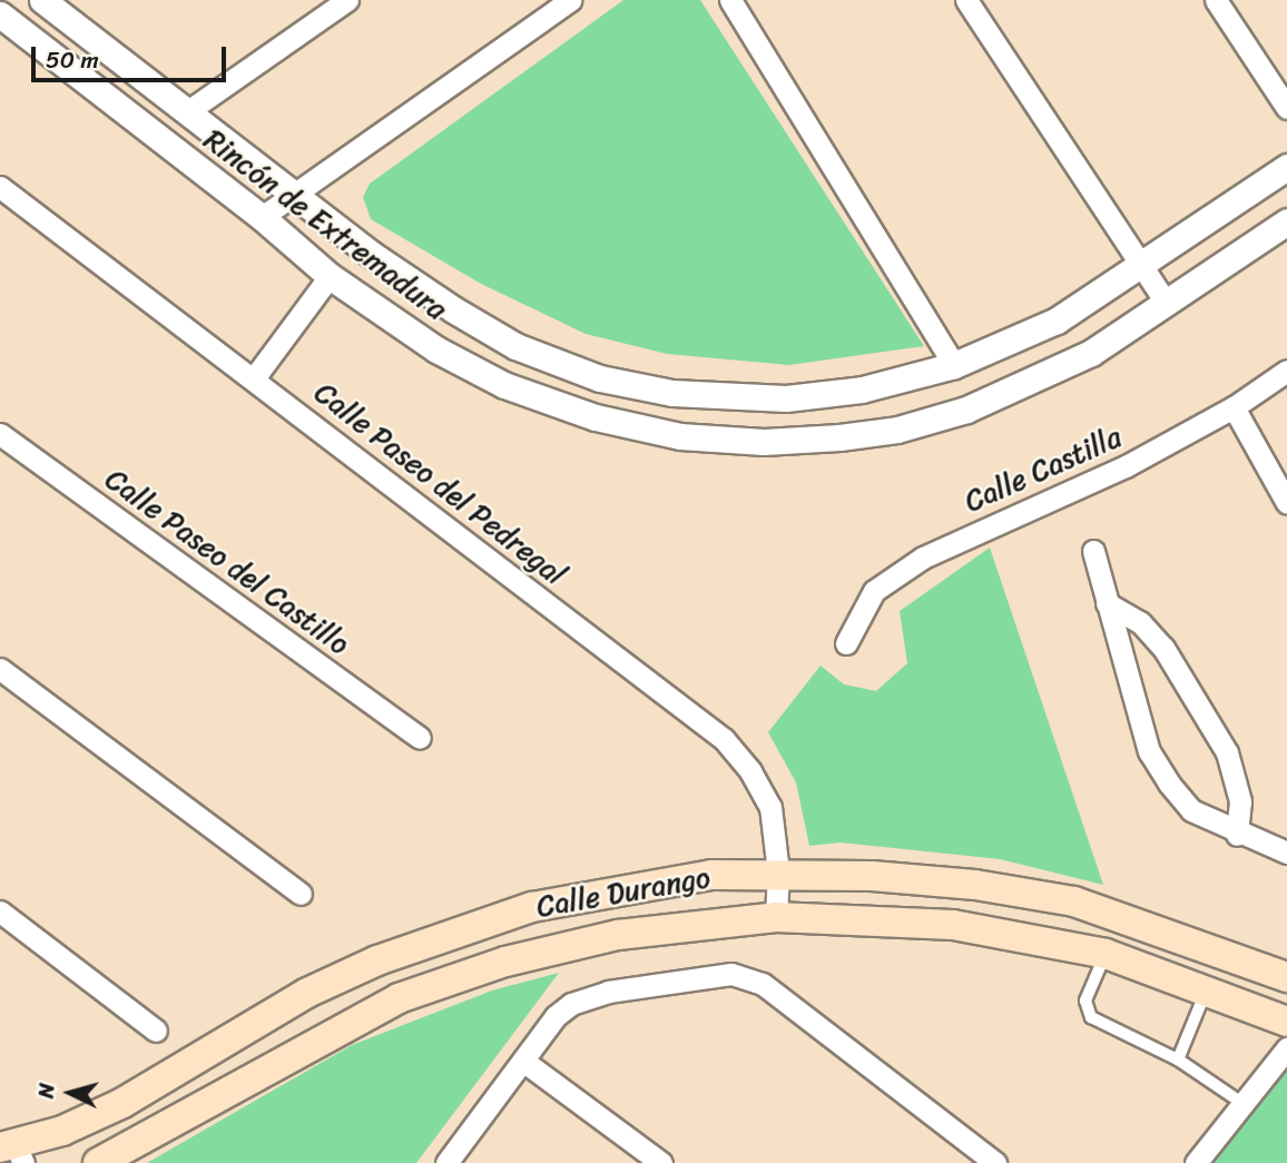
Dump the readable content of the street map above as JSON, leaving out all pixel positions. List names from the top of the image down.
{
  "streets": {
    "main road": ["Calle Durango"],
    "street": [
      "Rincón de Extremadura",
      "Calle Castilla",
      "Calle Paseo del Pedregal",
      "Calle Paseo del Castillo"
    ]
  },
  "crossings": [
    ["Calle Paseo del Pedregal", "Calle Durango"]
  ],
  "scale_bar": "50 m",
  "north": "left"
}
